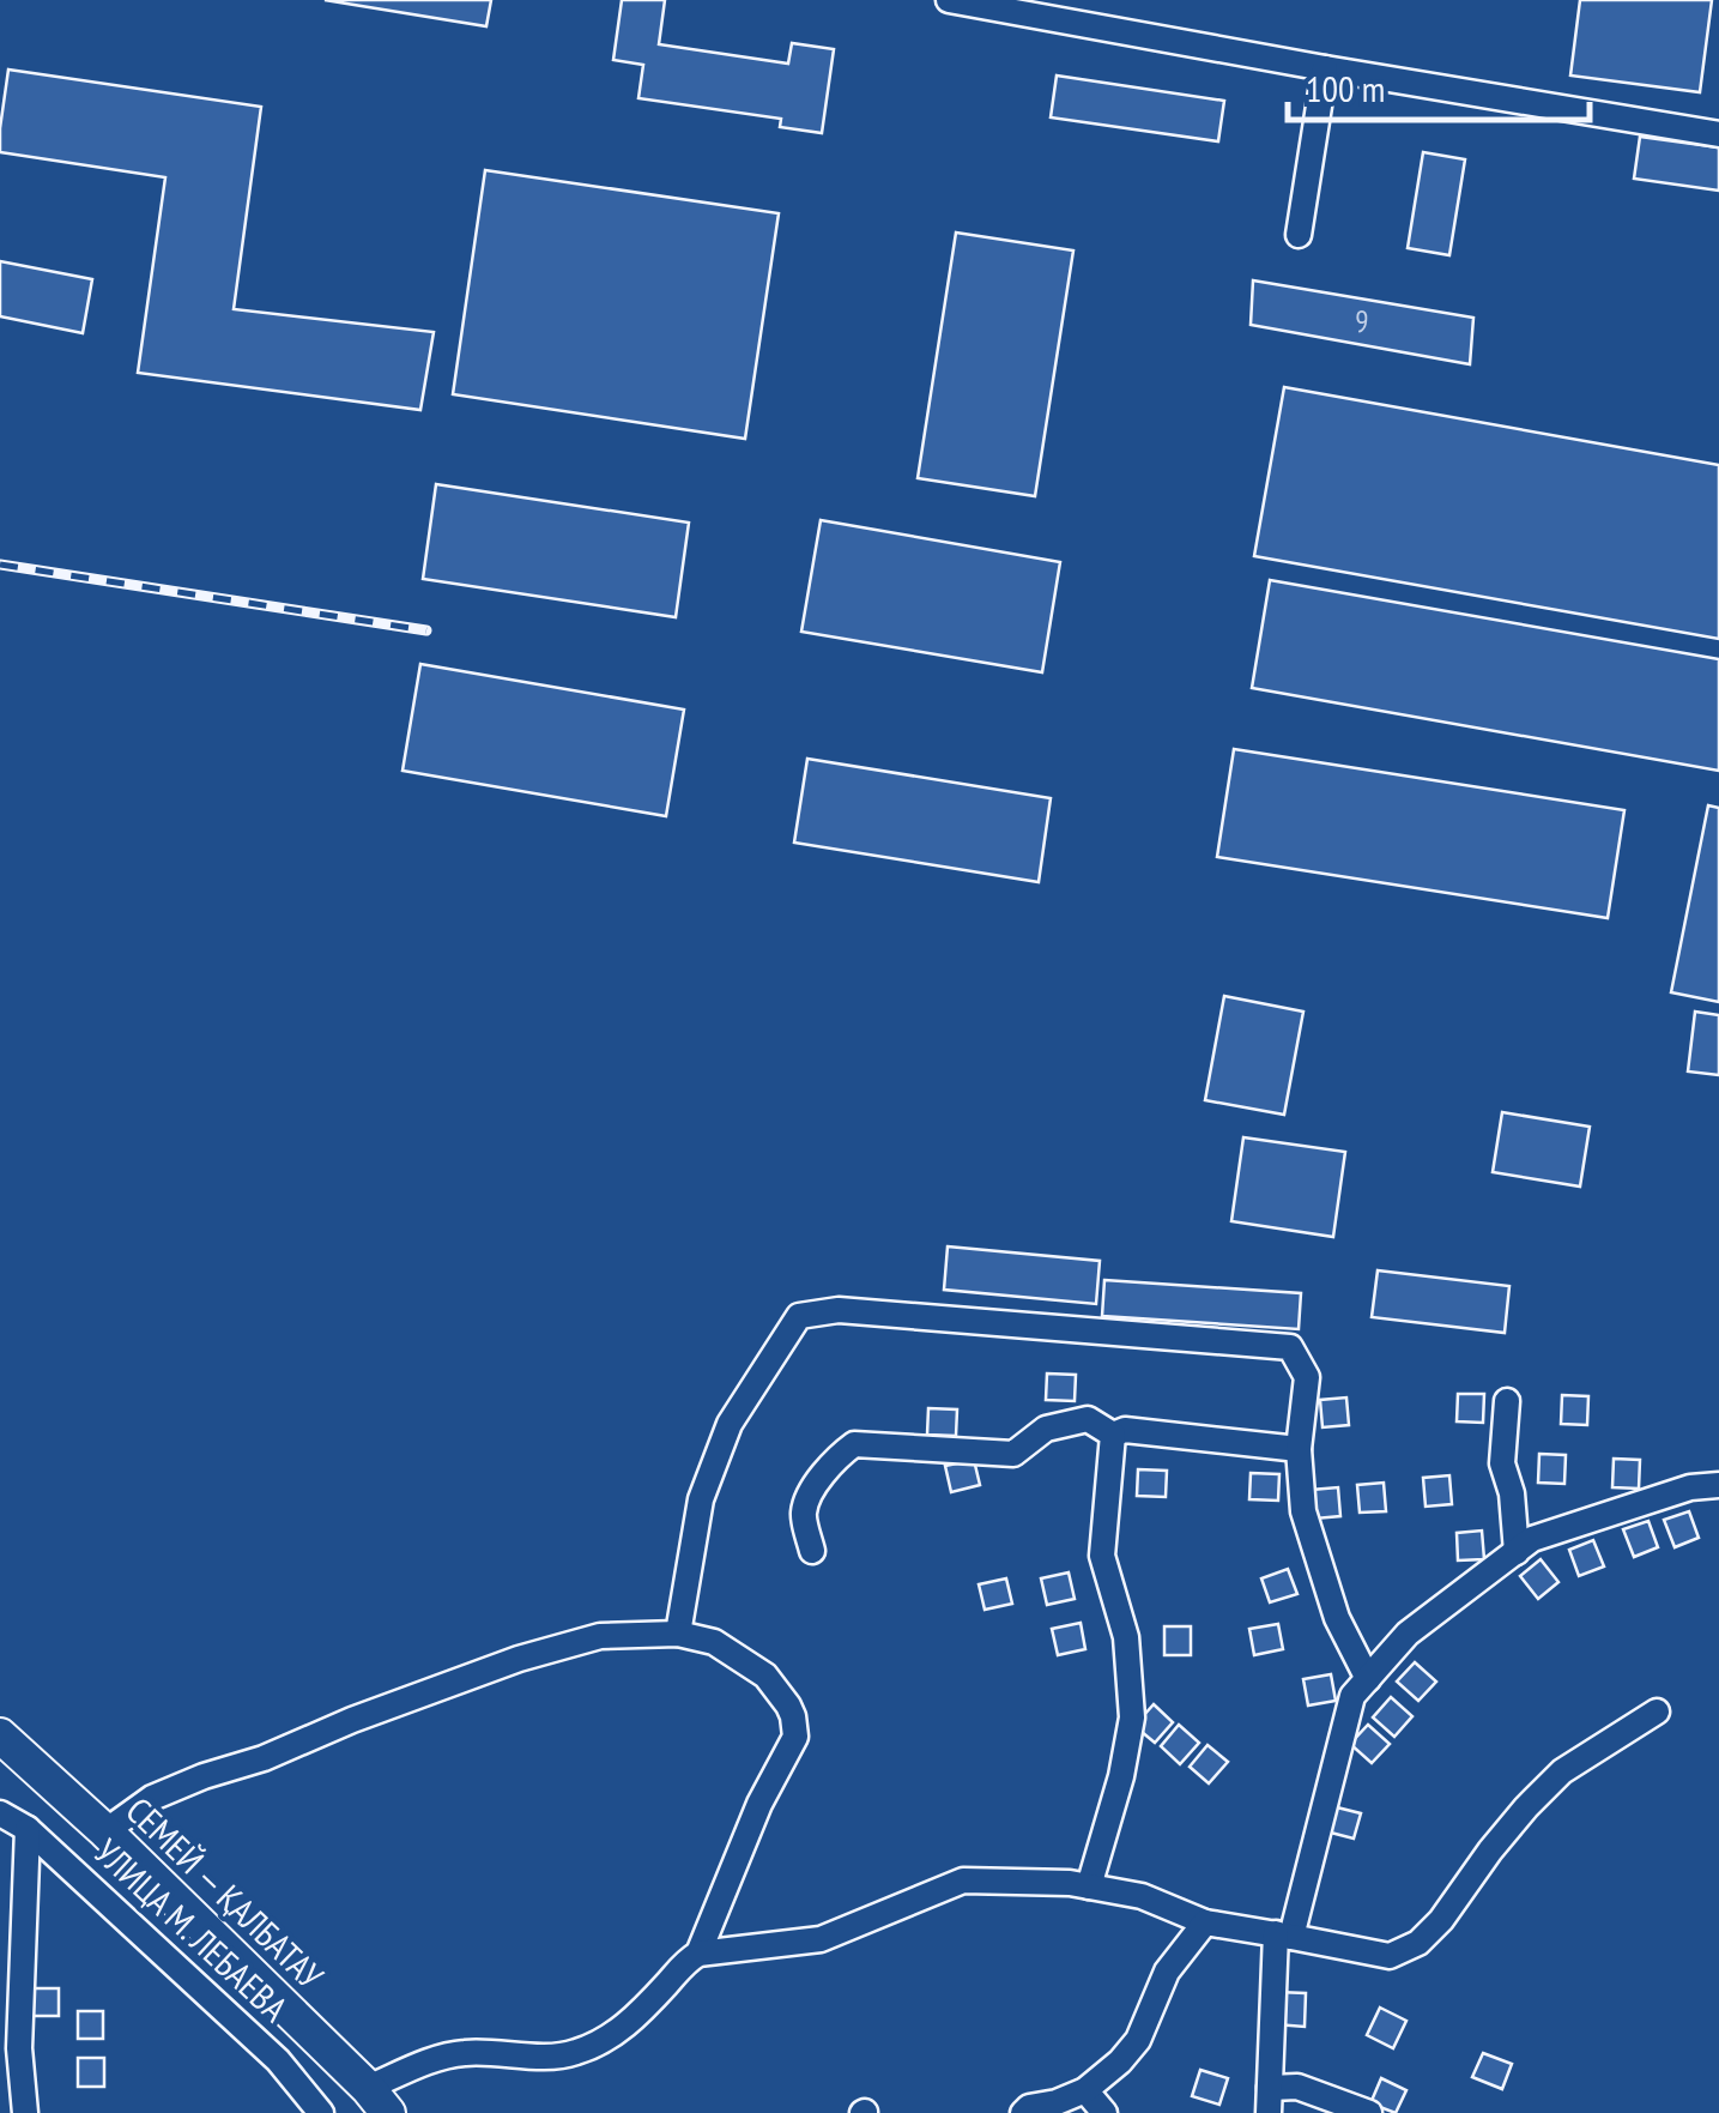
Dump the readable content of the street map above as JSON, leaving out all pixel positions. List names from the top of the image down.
{
  "streets": {
    "highway": ["СЕМЕЙ — ҚАЛБАТАУ"],
    "street": ["УЛИЦА М. ЛЕБАЕВА"]
  },
  "house_numbers": ["9"],
  "scale_bar": "100 m"
}
